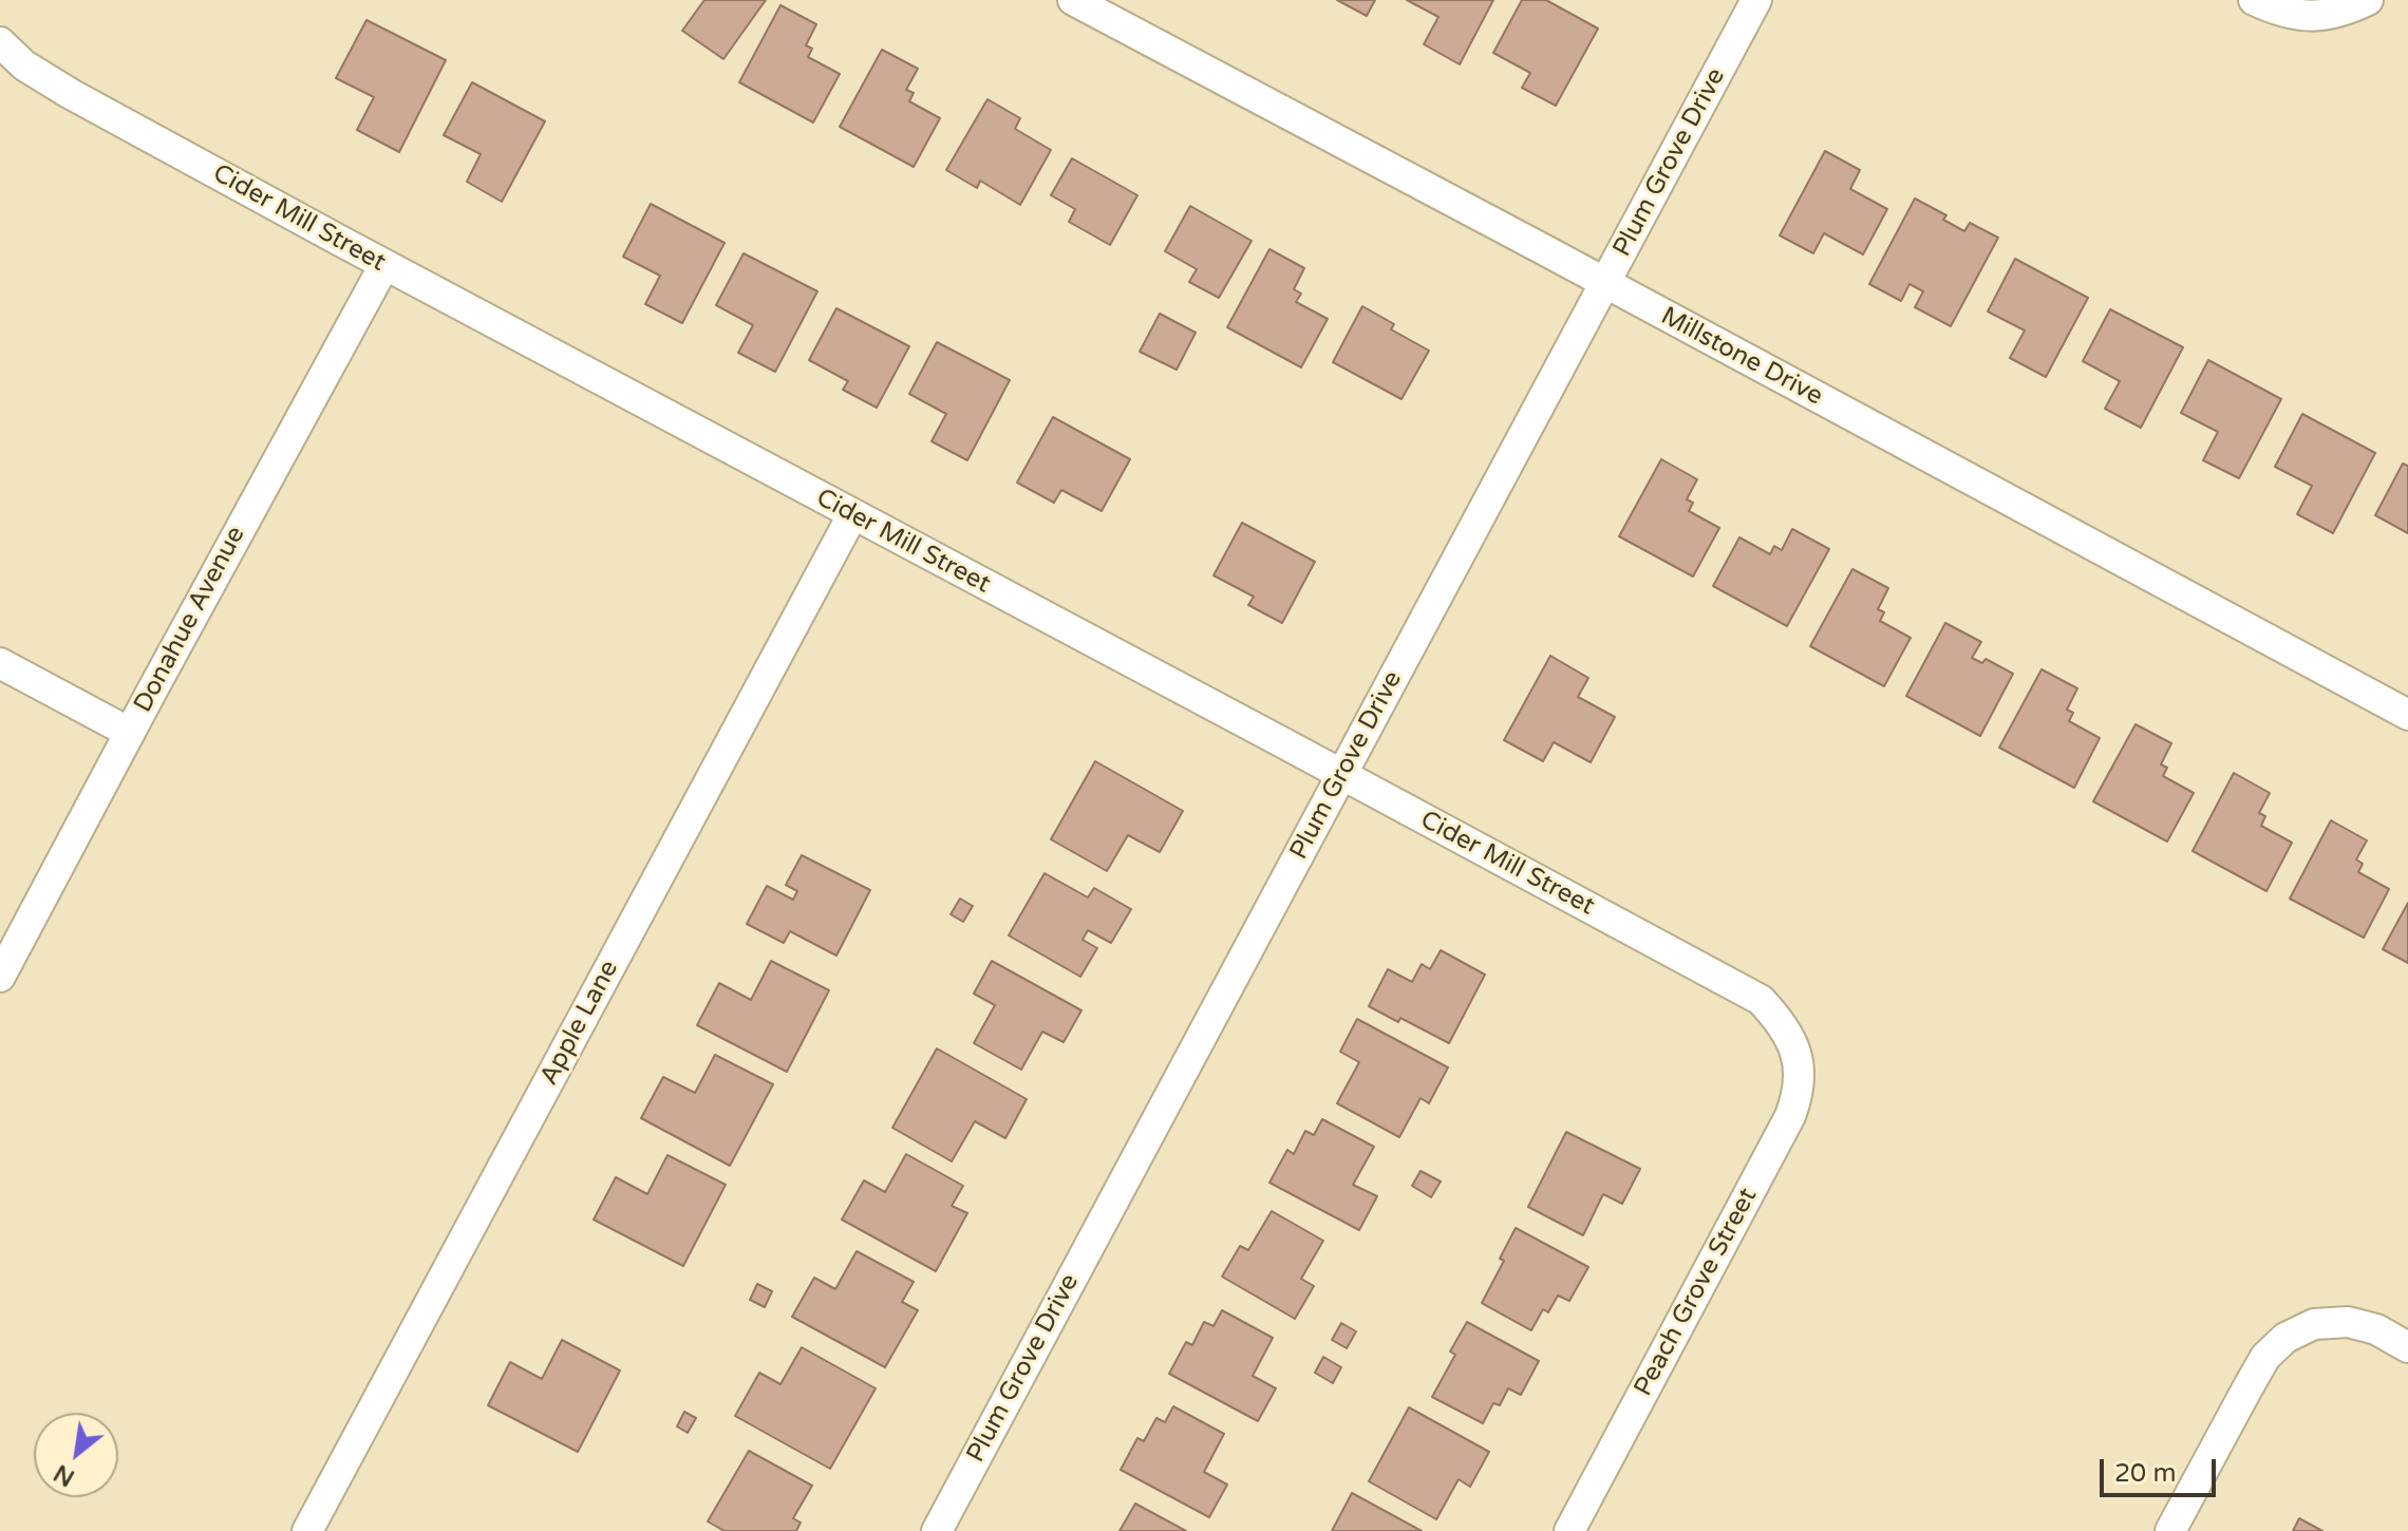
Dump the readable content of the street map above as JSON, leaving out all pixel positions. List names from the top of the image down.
{
  "streets": {
    "street": [
      "Plum Grove Drive",
      "Cider Mill Street",
      "Millstone Drive",
      "Donahue Avenue",
      "Apple Lane",
      "Peach Grove Street"
    ]
  },
  "crossings": [
    ["Plum Grove Drive", "Cider Mill Street"],
    ["Plum Grove Drive", "Millstone Drive"],
    ["Cider Mill Street", "Donahue Avenue"],
    ["Cider Mill Street", "Apple Lane"],
    ["Cider Mill Street", "Peach Grove Street"]
  ],
  "scale_bar": "20 m",
  "north": "bottom left"
}
